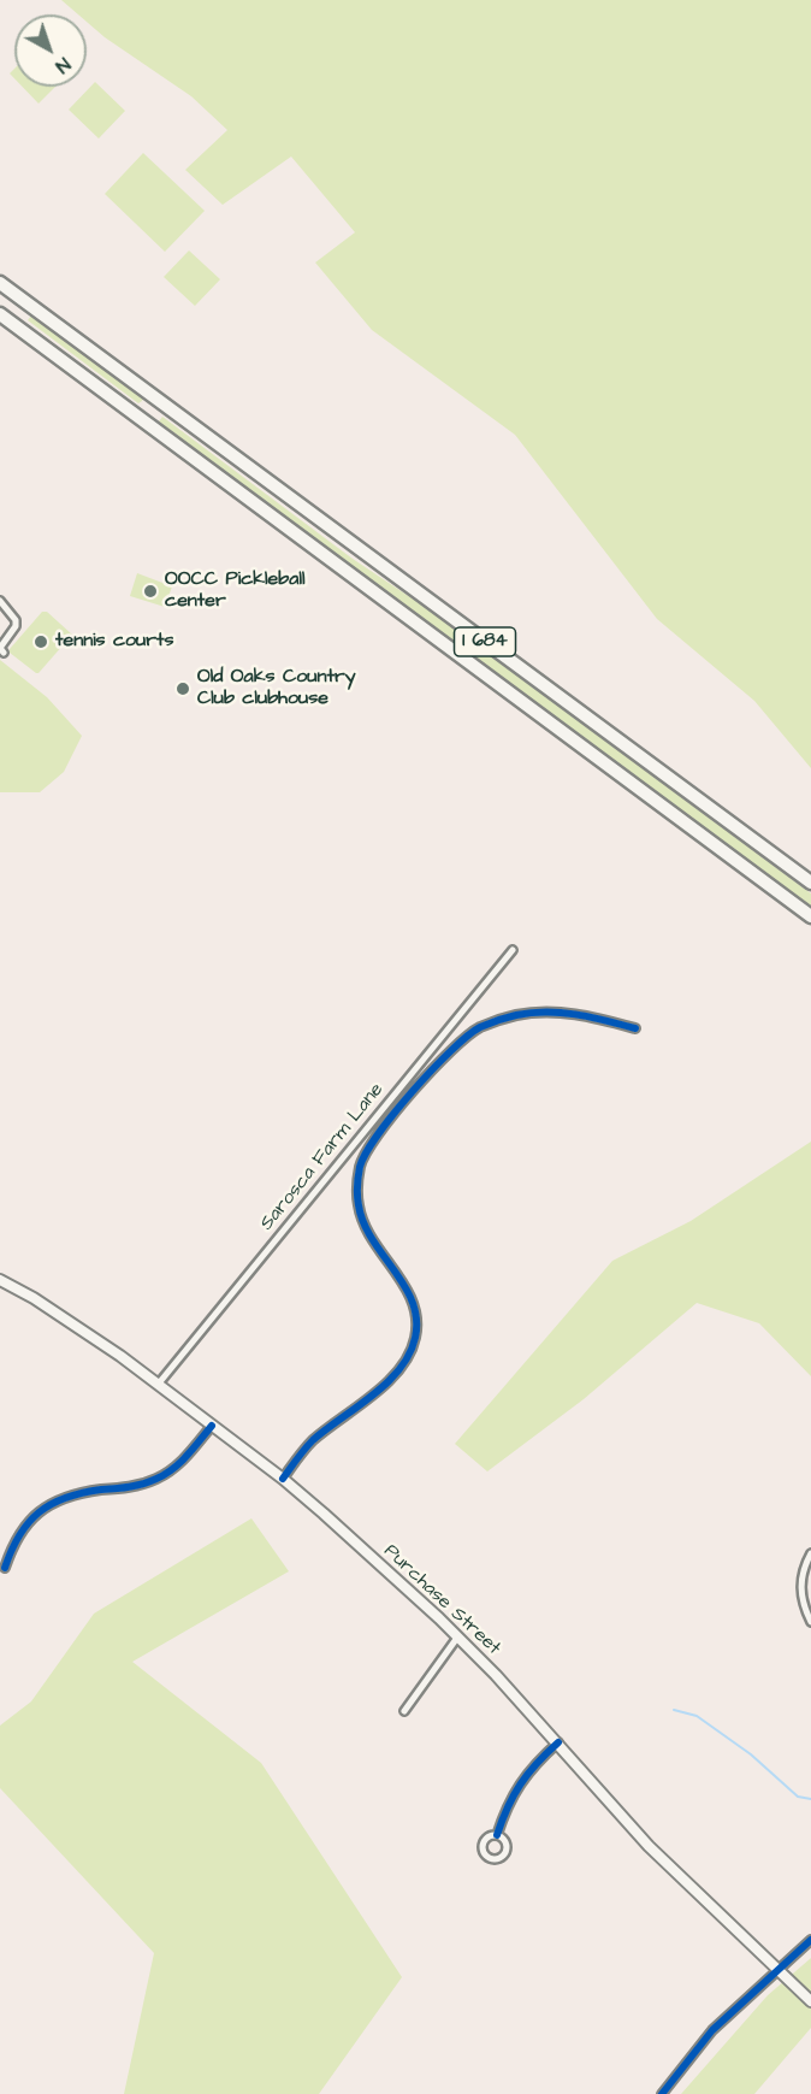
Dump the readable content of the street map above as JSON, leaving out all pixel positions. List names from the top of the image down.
{
  "streets": {
    "highway": ["I 684"],
    "main road": ["Purchase Street"],
    "street": ["Sarosca Farm Lane"]
  },
  "crossings": [
    ["Sarosca Farm Lane", "Purchase Street"]
  ],
  "places": ["OOCC Pickleball center", "tennis courts", "Old Oaks Country Club clubhouse"],
  "north": "bottom right"
}
